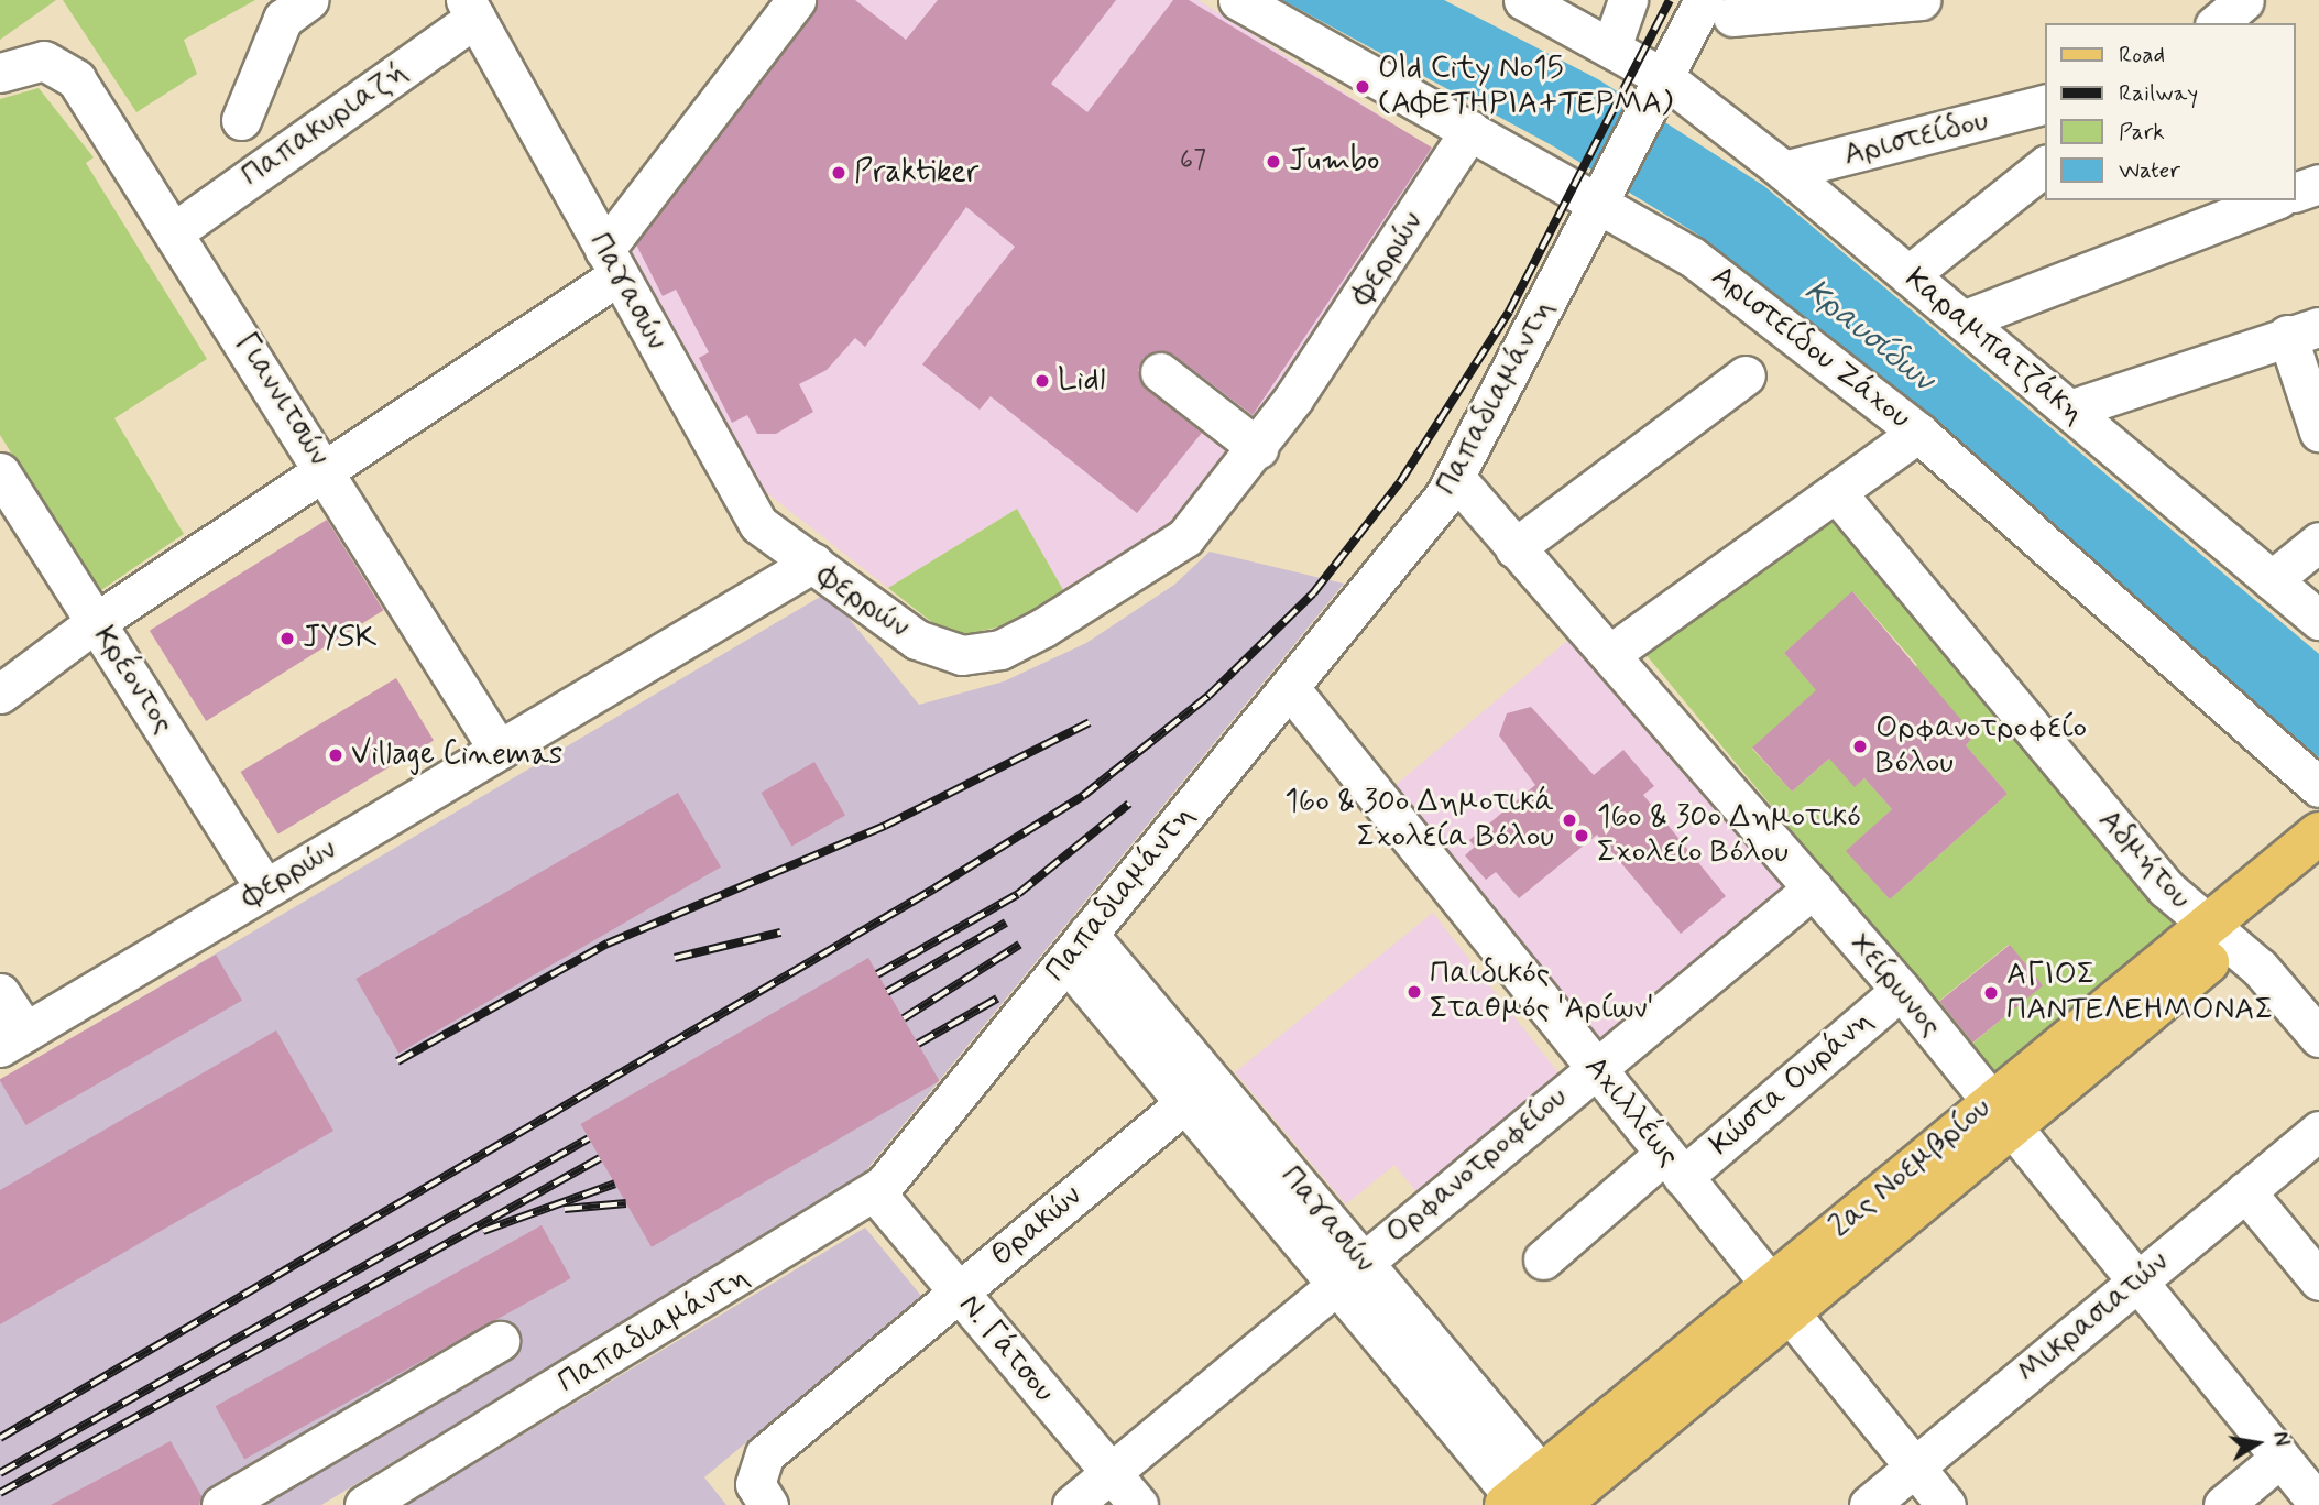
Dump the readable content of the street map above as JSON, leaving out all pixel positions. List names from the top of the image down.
{
  "streets": {
    "main road": ["2ας Νοεμβρίου"],
    "street": [
      "Παπακυριαζή",
      "Αριστείδου",
      "Φερρών",
      "Παγασών",
      "Καραμπατζάκη",
      "Αριστείδου Ζάχου",
      "Παπαδιαμάντη",
      "Γιαννιτσών",
      "Κρέοντος",
      "Αδμήτου",
      "Χείρωνος",
      "Κώστα Ουράνη",
      "Αχιλλέως",
      "Ορφανοτροφείου",
      "Θρακών",
      "Μικρασιατών",
      "Ν. Γάτσου"
    ]
  },
  "crossings": [
    ["Παπακυριαζή", "Παγασών"],
    ["Παπακυριαζή", "Γιαννιτσών"],
    ["Αριστείδου", "Καραμπατζάκη"],
    ["Φερρών", "Παγασών"],
    ["Φερρών", "Αριστείδου Ζάχου"],
    ["Φερρών", "Γιαννιτσών"],
    ["Φερρών", "Κρέοντος"],
    ["Παγασών", "Παπαδιαμάντη"],
    ["Παγασών", "Ορφανοτροφείου"],
    ["Παγασών", "2ας Νοεμβρίου"],
    ["Παγασών", "Θρακών"],
    ["Καραμπατζάκη", "Παπαδιαμάντη"],
    ["Αριστείδου Ζάχου", "Παπαδιαμάντη"],
    ["Παπαδιαμάντη", "Χείρωνος"],
    ["Παπαδιαμάντη", "Αχιλλέως"],
    ["Παπαδιαμάντη", "Ν. Γάτσου"],
    ["Αδμήτου", "2ας Νοεμβρίου"],
    ["Χείρωνος", "Κώστα Ουράνη"],
    ["Χείρωνος", "Ορφανοτροφείου"],
    ["Χείρωνος", "2ας Νοεμβρίου"],
    ["Χείρωνος", "Μικρασιατών"],
    ["Κώστα Ουράνη", "Αχιλλέως"],
    ["Αχιλλέως", "Ορφανοτροφείου"],
    ["Αχιλλέως", "2ας Νοεμβρίου"],
    ["Αχιλλέως", "Μικρασιατών"],
    ["Ορφανοτροφείου", "Ν. Γάτσου"],
    ["Θρακών", "Ν. Γάτσου"]
  ],
  "water": ["Κραυσίδων"],
  "places": [
    "Old City Νο15 (ΑΦΕΤΗΡΙΑ+ΤΕΡΜΑ)",
    "Jumbo",
    "Praktiker",
    "Lidl",
    "JYSK",
    "Ορφανοτροφείο Βόλου",
    "Village Cinemas",
    "16ο & 30ο Δημοτικά Σχολεία Βόλου",
    "16ο & 30ο Δημοτικό Σχολείο Βόλου",
    "Παιδικός Σταθμός 'Αρίων'",
    "ΑΓΙΟΣ ΠΑΝΤΕΛΕΗΜΟΝΑΣ"
  ],
  "house_numbers": ["67"],
  "legend": [
    "Road",
    "Railway",
    "Park",
    "Water"
  ],
  "north": "right"
}
